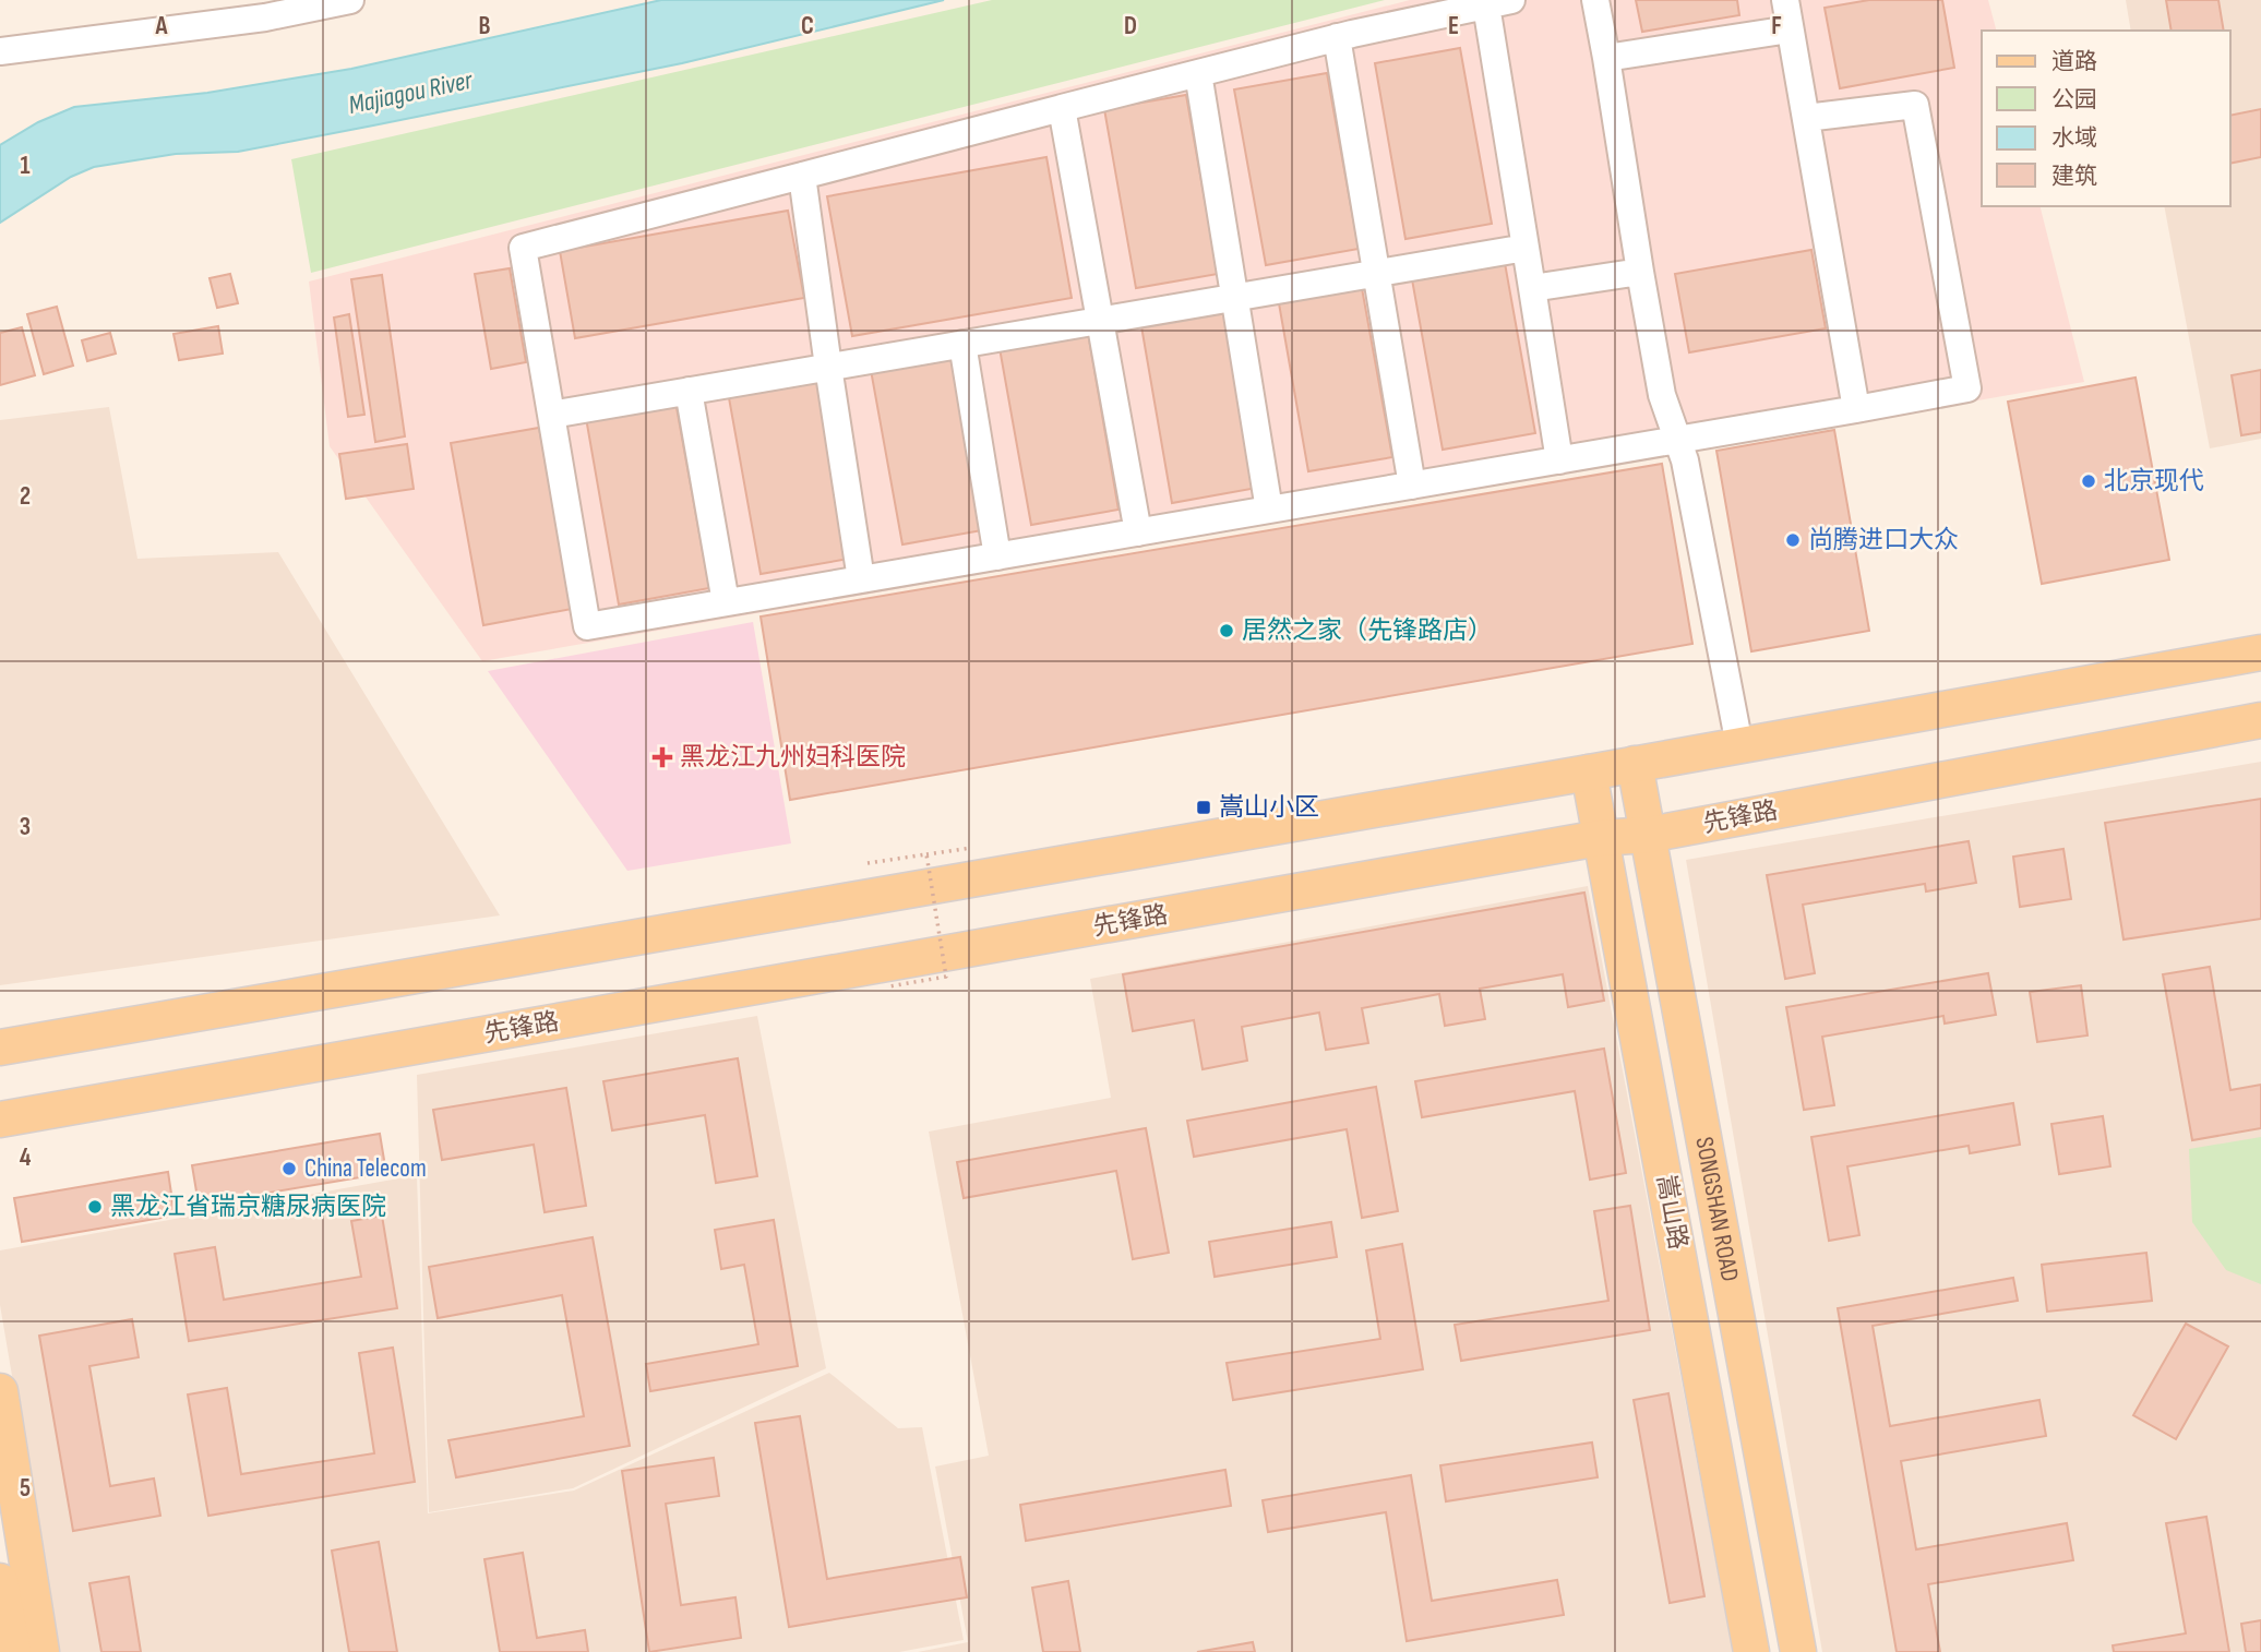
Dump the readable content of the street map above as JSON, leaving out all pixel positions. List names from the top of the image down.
{
  "streets": {
    "main road": ["先锋路", "SONGSHAN ROAD", "嵩山路"]
  },
  "crossings": [
    ["先锋路", "SONGSHAN ROAD"],
    ["先锋路", "嵩山路"]
  ],
  "water": ["Majiagou River"],
  "places": {
    "other": [
      "北京现代",
      "尚腾进口大众",
      "居然之家（先锋路店）",
      "China Telecom",
      "黑龙江省瑞京糖尿病医院"
    ],
    "health": ["黑龙江九州妇科医院"],
    "transit": ["嵩山小区"]
  },
  "legend": [
    "道路",
    "公园",
    "水域",
    "建筑"
  ],
  "grid": {
    "columns": [
      "A",
      "B",
      "C",
      "D",
      "E",
      "F"
    ],
    "rows": [
      "1",
      "2",
      "3",
      "4",
      "5"
    ]
  }
}
